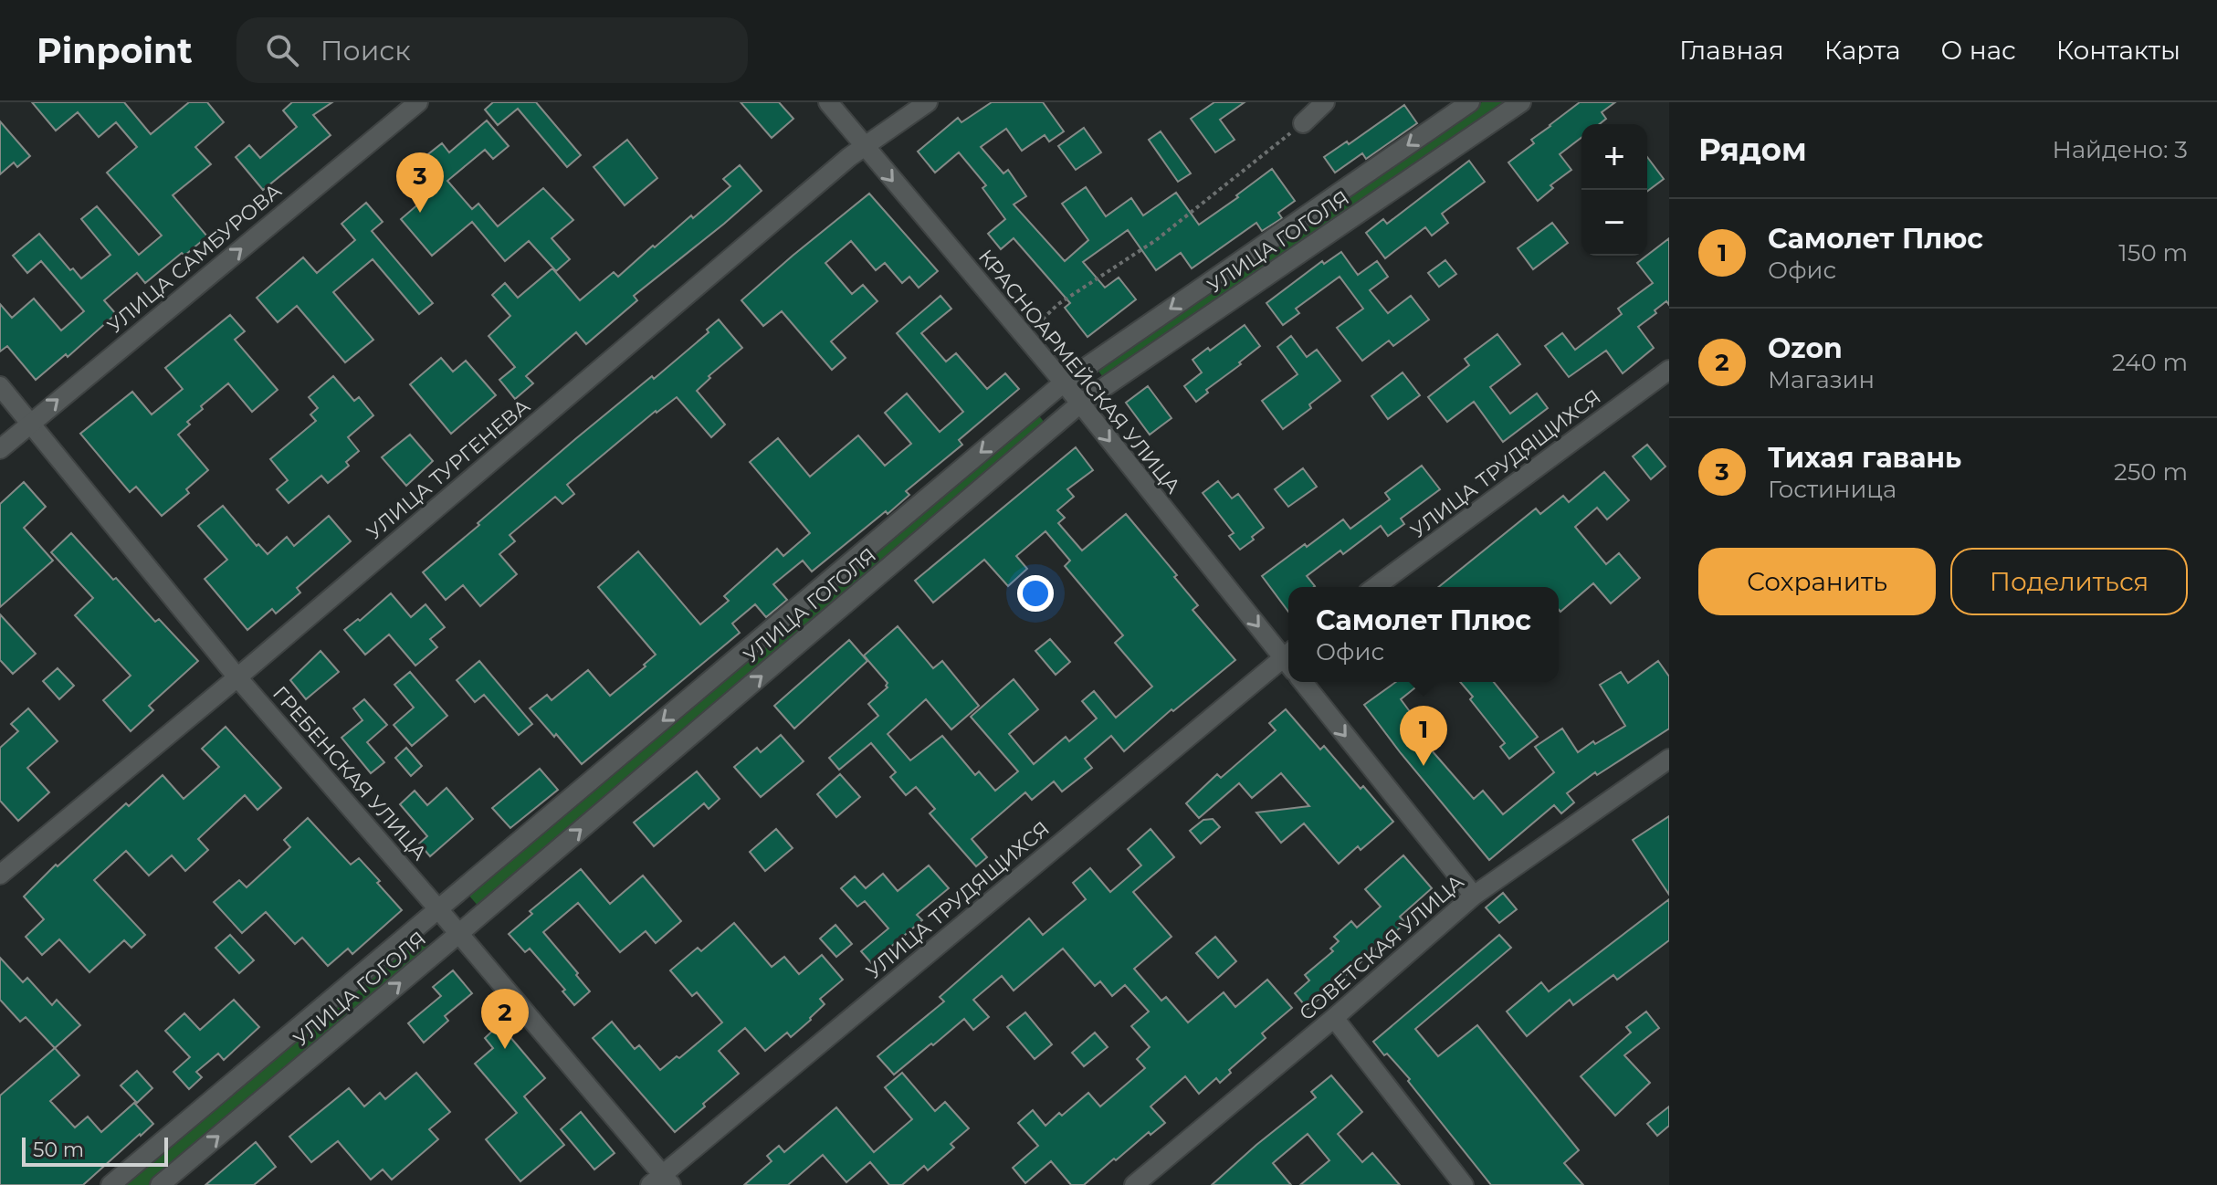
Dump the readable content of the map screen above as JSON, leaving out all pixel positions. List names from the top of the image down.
{
  "streets": {
    "street": [
      "УЛИЦА ГОГОЛЯ",
      "УЛИЦА САМБУРОВА",
      "КРАСНОАРМЕЙСКАЯ УЛИЦА",
      "УЛИЦА ТРУДЯЩИХСЯ",
      "УЛИЦА ТУРГЕНЕВА",
      "ГРЕБЕНСКАЯ УЛИЦА",
      "СОВЕТСКАЯ УЛИЦА"
    ]
  },
  "crossings": [
    ["УЛИЦА ГОГОЛЯ", "КРАСНОАРМЕЙСКАЯ УЛИЦА"],
    ["УЛИЦА ГОГОЛЯ", "ГРЕБЕНСКАЯ УЛИЦА"],
    ["УЛИЦА САМБУРОВА", "ГРЕБЕНСКАЯ УЛИЦА"],
    ["КРАСНОАРМЕЙСКАЯ УЛИЦА", "УЛИЦА ТУРГЕНЕВА"],
    ["УЛИЦА ТРУДЯЩИХСЯ", "ГРЕБЕНСКАЯ УЛИЦА"],
    ["УЛИЦА ТУРГЕНЕВА", "ГРЕБЕНСКАЯ УЛИЦА"]
  ],
  "one_way": ["УЛИЦА САМБУРОВА", "КРАСНОАРМЕЙСКАЯ УЛИЦА"],
  "scale_bar": "50 m",
  "page": {
    "header": "Pinpoint",
    "search": "Поиск",
    "nav": [
      "Главная",
      "Карта",
      "О нас",
      "Контакты"
    ],
    "heading": ["Рядом", "Найдено: 3"],
    "map_buttons": ["+", "−"],
    "pins": ["3", "1", "2"],
    "list": [
      {
        "mark": "1",
        "name": "Самолет Плюс",
        "note": "Офис",
        "value": "150 m"
      },
      {
        "mark": "2",
        "name": "Ozon",
        "note": "Магазин",
        "value": "240 m"
      },
      {
        "mark": "3",
        "name": "Тихая гавань",
        "note": "Гостиница",
        "value": "250 m"
      }
    ],
    "buttons": ["Сохранить", "Поделиться"],
    "popup": ["Самолет Плюс", "Офис"],
    "scale": "50 m"
  }
}
